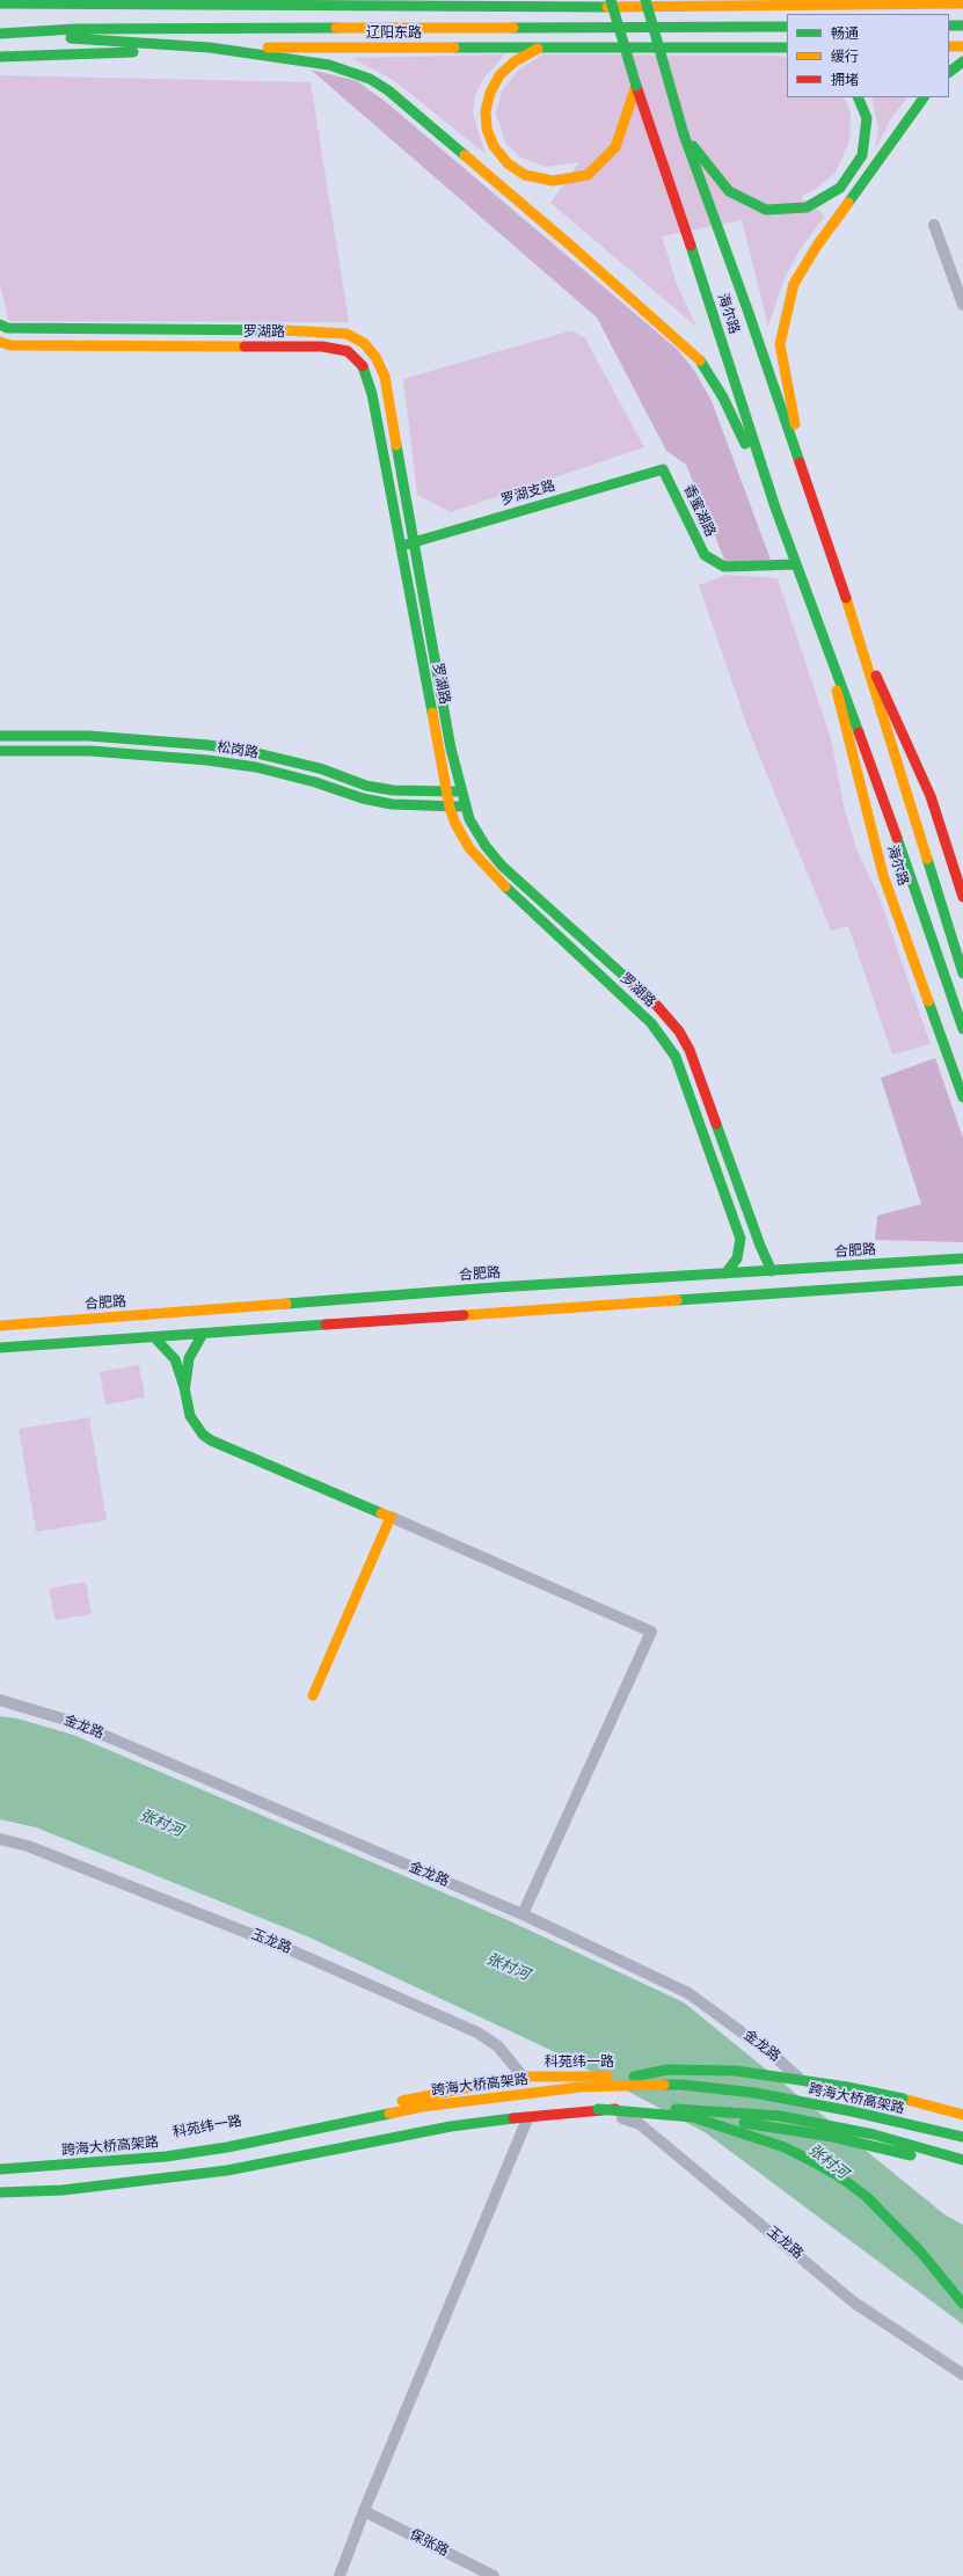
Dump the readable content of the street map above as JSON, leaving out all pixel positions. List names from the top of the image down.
{
  "streets": {
    "main road": [
      "辽阳东路",
      "海尔路",
      "罗湖路",
      "罗湖支路",
      "香蜜湖路",
      "松岗路",
      "合肥路",
      "科苑纬一路",
      "跨海大桥高架路"
    ],
    "street": ["金龙路", "玉龙路", "保张路"]
  },
  "crossings": [
    ["海尔路", "香蜜湖路"],
    ["罗湖路", "罗湖支路"],
    ["罗湖路", "松岗路"],
    ["罗湖路", "合肥路"],
    ["罗湖支路", "香蜜湖路"],
    ["金龙路", "科苑纬一路"],
    ["玉龙路", "科苑纬一路"]
  ],
  "water": ["张村河"],
  "legend": ["畅通", "缓行", "拥堵"]
}
